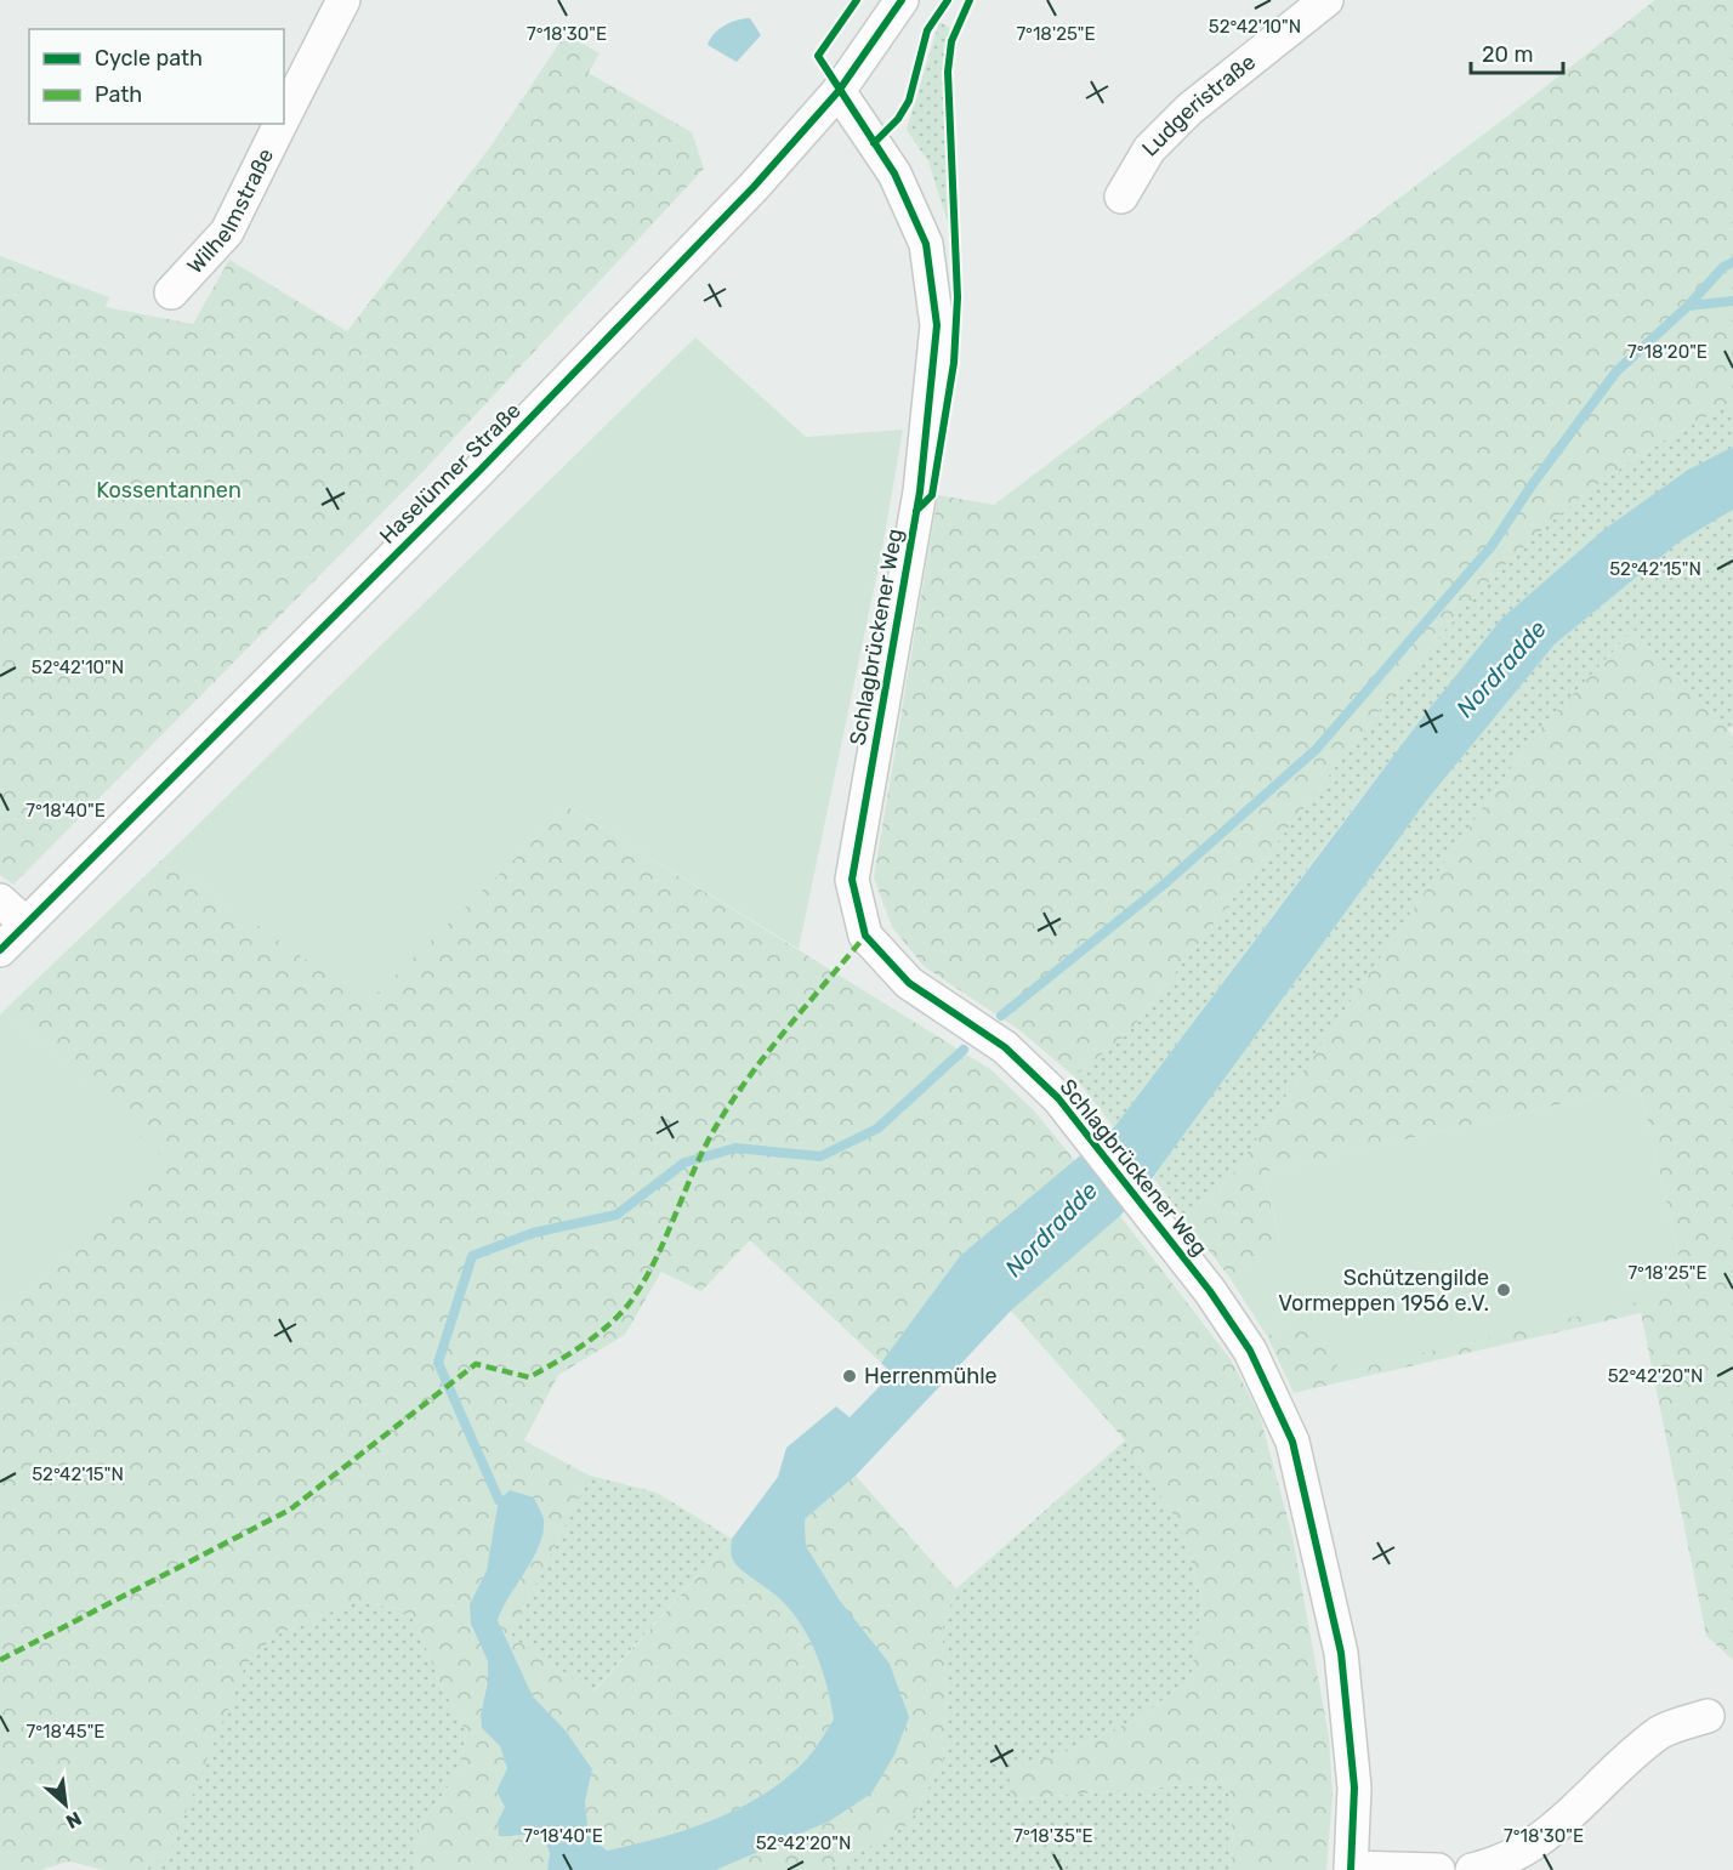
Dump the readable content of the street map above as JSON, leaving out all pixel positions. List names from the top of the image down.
{
  "streets": {
    "street": [
      "Ludgeristraße",
      "Wilhelmstraße",
      "Haselünner Straße",
      "Schlagbrückener Weg"
    ]
  },
  "crossings": [
    ["Haselünner Straße", "Schlagbrückener Weg"]
  ],
  "water": ["Nordradde"],
  "parks": ["Kossentannen"],
  "places": ["Schützengilde Vormeppen 1956 e.V.", "Herrenmühle"],
  "legend": ["Cycle path", "Path"],
  "scale_bar": "20 m",
  "north": "bottom right",
  "coordinates": [
    "52°42'10\"N",
    "7°18'30\"E",
    "7°18'25\"E",
    "7°18'20\"E",
    "52°42'15\"N",
    "7°18'40\"E",
    "52°42'20\"N",
    "7°18'45\"E",
    "7°18'35\"E"
  ]
}
